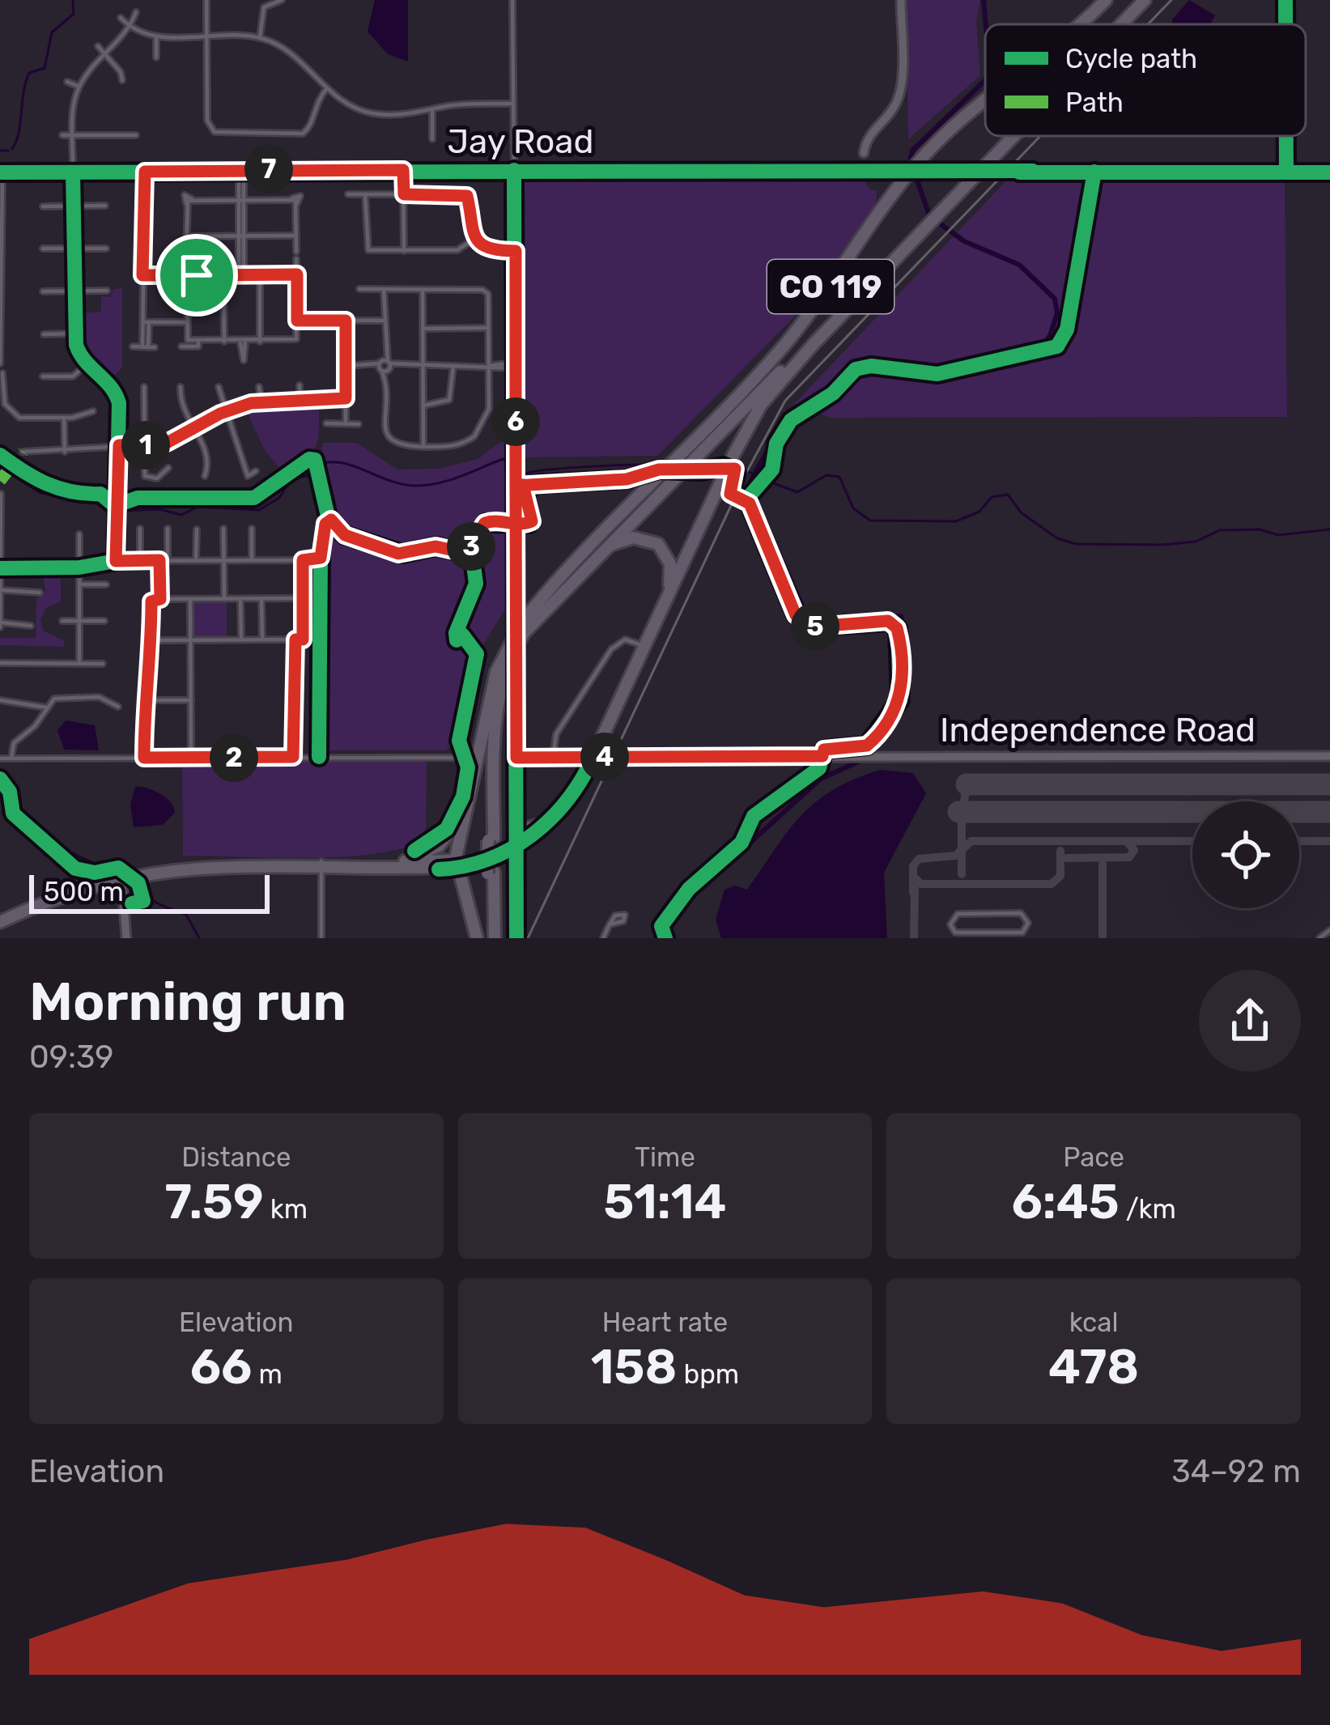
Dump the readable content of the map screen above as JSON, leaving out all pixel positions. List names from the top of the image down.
{
  "streets": {
    "highway": ["CO 119"],
    "street": ["Jay Road", "Independence Road"]
  },
  "crossings": [
    ["Jay Road", "CO 119"],
    ["CO 119", "Independence Road"]
  ],
  "legend": ["Cycle path", "Path"],
  "scale_bar": "500 m",
  "page": {
    "pins": [
      "7",
      "6",
      "1",
      "3",
      "5",
      "4",
      "2"
    ],
    "scale": "500 m",
    "heading": ["Morning run", "09:39"],
    "stats": [
      ["Distance", "7.59 km"],
      ["Time", "51:14"],
      ["Pace", "6:45 /km"],
      ["Elevation", "66 m"],
      ["Heart rate", "158 bpm"],
      ["kcal", "478"]
    ],
    "chart": ["Elevation", "34–92 m"]
  }
}
